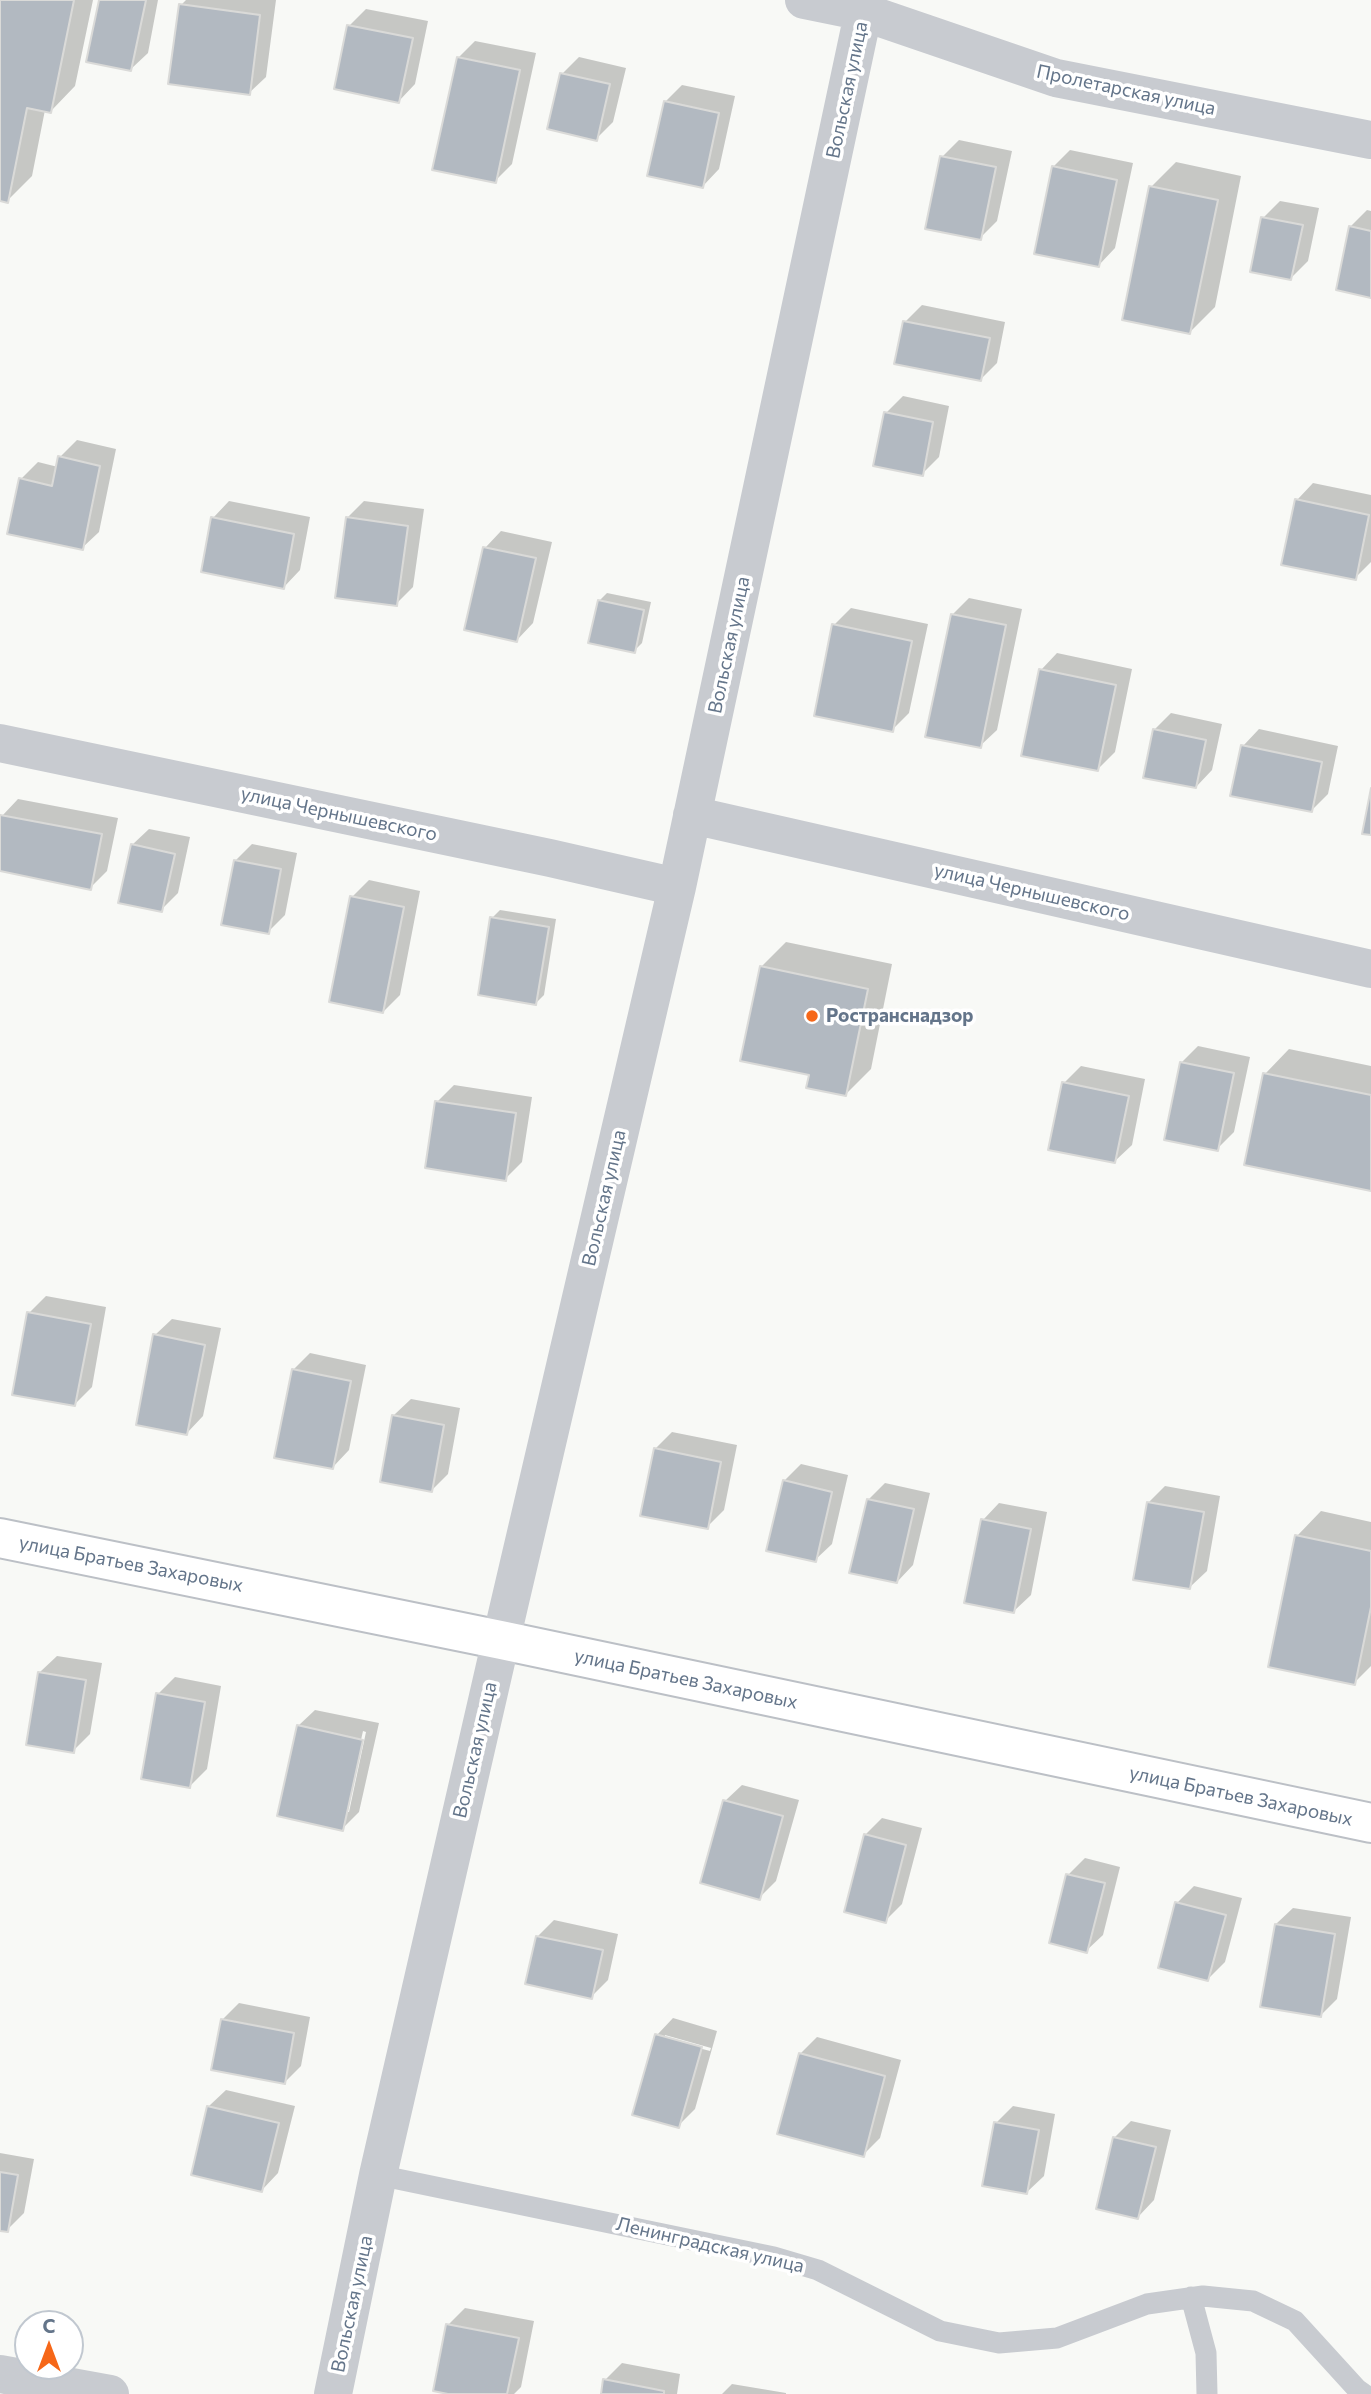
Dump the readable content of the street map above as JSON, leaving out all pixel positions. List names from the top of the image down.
{
  "streets": {
    "main road": ["улица Братьев Захаровых"],
    "street": ["Вольская улица", "Пролетарская улица", "улица Чернышевского"],
    "lane": ["Ленинградская улица"]
  },
  "crossings": [
    ["Вольская улица", "Пролетарская улица"],
    ["Вольская улица", "улица Чернышевского"],
    ["Вольская улица", "улица Братьев Захаровых"],
    ["Вольская улица", "Ленинградская улица"]
  ],
  "places": ["Ространснадзор"],
  "north": "top"
}
